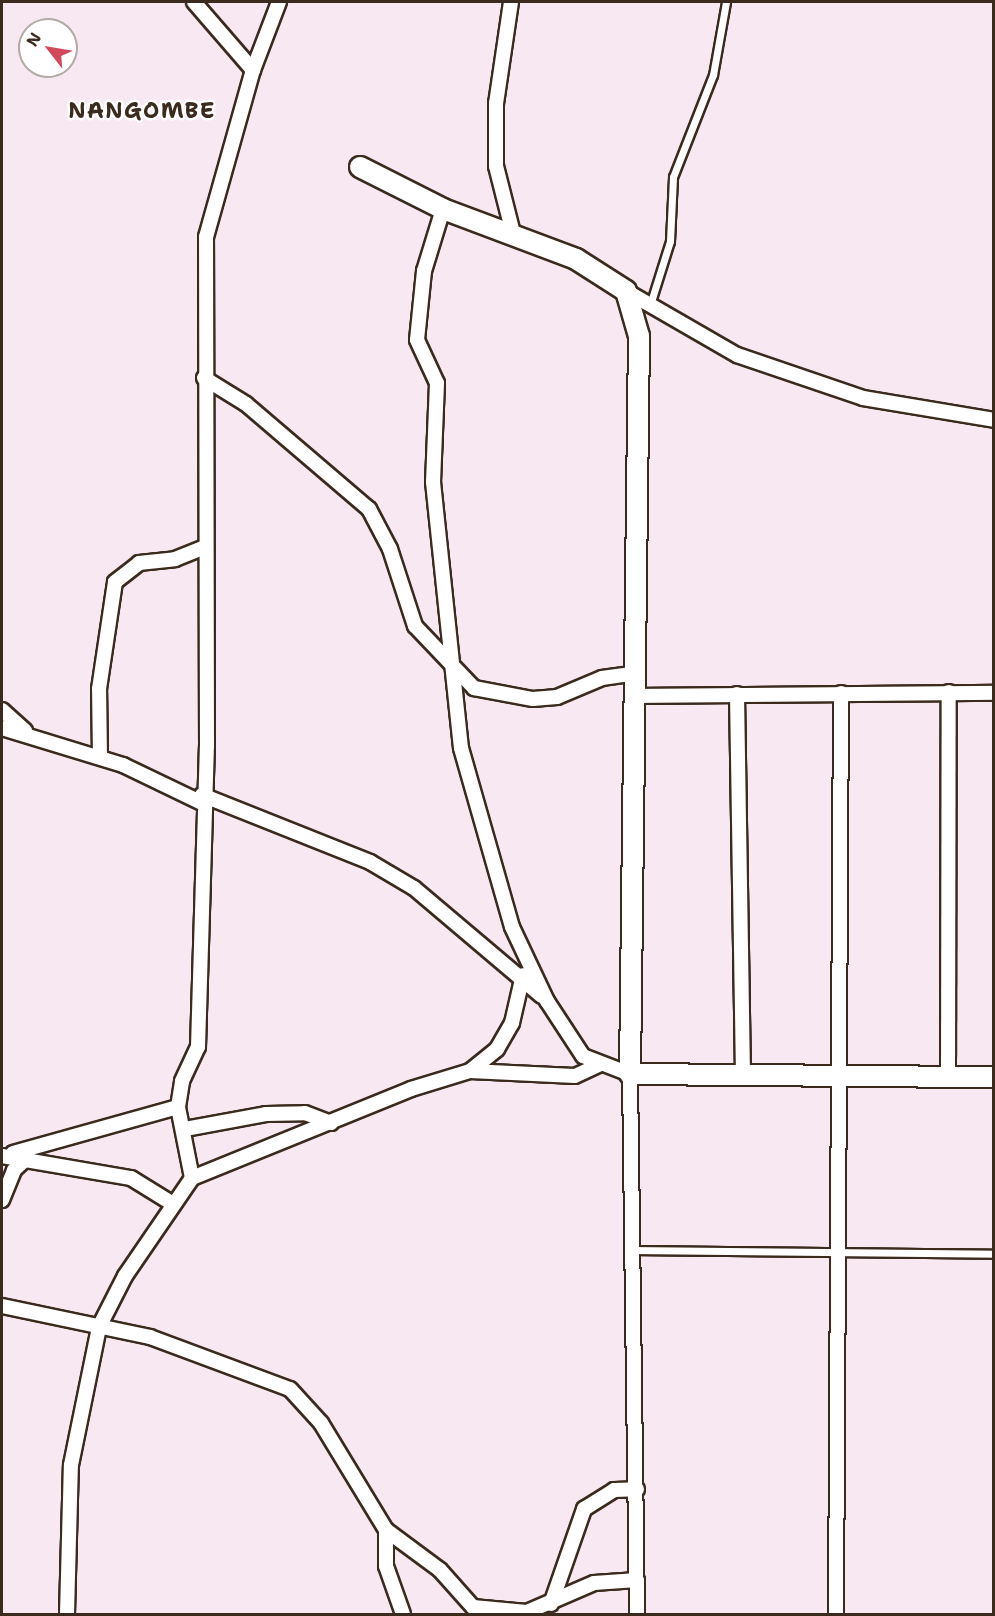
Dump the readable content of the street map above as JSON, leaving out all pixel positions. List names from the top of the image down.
{
  "districts": ["NANGOMBE"],
  "north": "top left"
}
